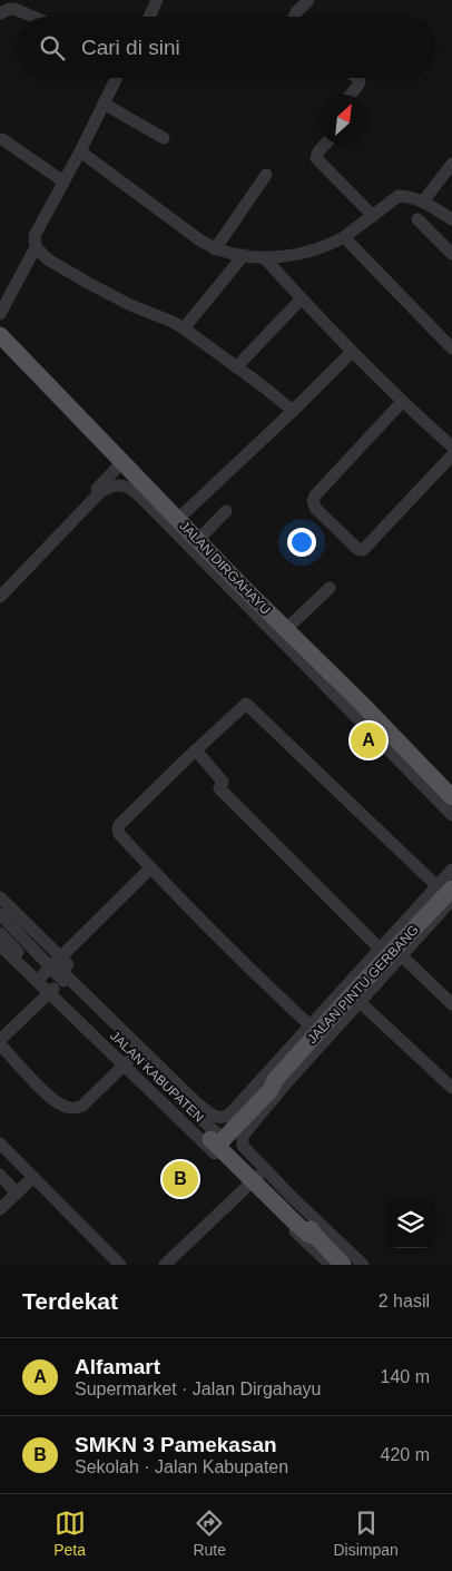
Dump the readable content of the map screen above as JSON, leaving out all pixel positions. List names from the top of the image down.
{
  "streets": {
    "main road": ["JALAN DIRGAHAYU", "JALAN PINTU GERBANG", "JALAN KABUPATEN"]
  },
  "crossings": [
    ["JALAN PINTU GERBANG", "JALAN KABUPATEN"]
  ],
  "north": "top right",
  "page": {
    "search": "Cari di sini",
    "pins": ["A", "B"],
    "heading": ["Terdekat", "2 hasil"],
    "list": [
      {
        "mark": "A",
        "name": "Alfamart",
        "note": "Supermarket · Jalan Dirgahayu",
        "value": "140 m"
      },
      {
        "mark": "B",
        "name": "SMKN 3 Pamekasan",
        "note": "Sekolah · Jalan Kabupaten",
        "value": "420 m"
      }
    ],
    "nav": ["Peta", "Rute", "Disimpan"]
  }
}
